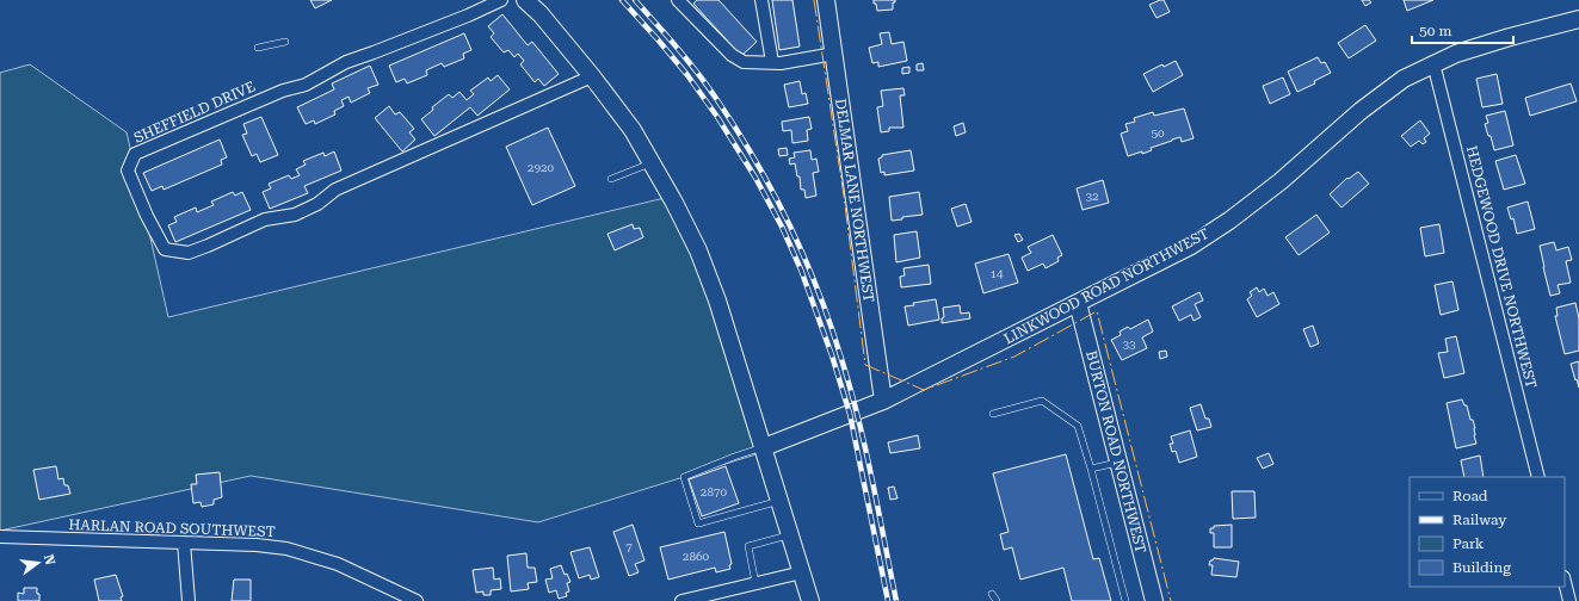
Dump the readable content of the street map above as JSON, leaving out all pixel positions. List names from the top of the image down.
{
  "streets": {
    "street": [
      "SHEFFIELD DRIVE",
      "DELMAR LANE NORTHWEST",
      "HEDGEWOOD DRIVE NORTHWEST",
      "LINKWOOD ROAD NORTHWEST",
      "BURTON ROAD NORTHWEST",
      "HARLAN ROAD SOUTHWEST"
    ]
  },
  "crossings": [
    ["DELMAR LANE NORTHWEST", "LINKWOOD ROAD NORTHWEST"],
    ["HEDGEWOOD DRIVE NORTHWEST", "LINKWOOD ROAD NORTHWEST"],
    ["LINKWOOD ROAD NORTHWEST", "BURTON ROAD NORTHWEST"]
  ],
  "house_numbers": [
    "50",
    "2920",
    "32",
    "14",
    "33",
    "2870",
    "7",
    "2860"
  ],
  "legend": [
    "Road",
    "Railway",
    "Park",
    "Building"
  ],
  "scale_bar": "50 m",
  "north": "right"
}
